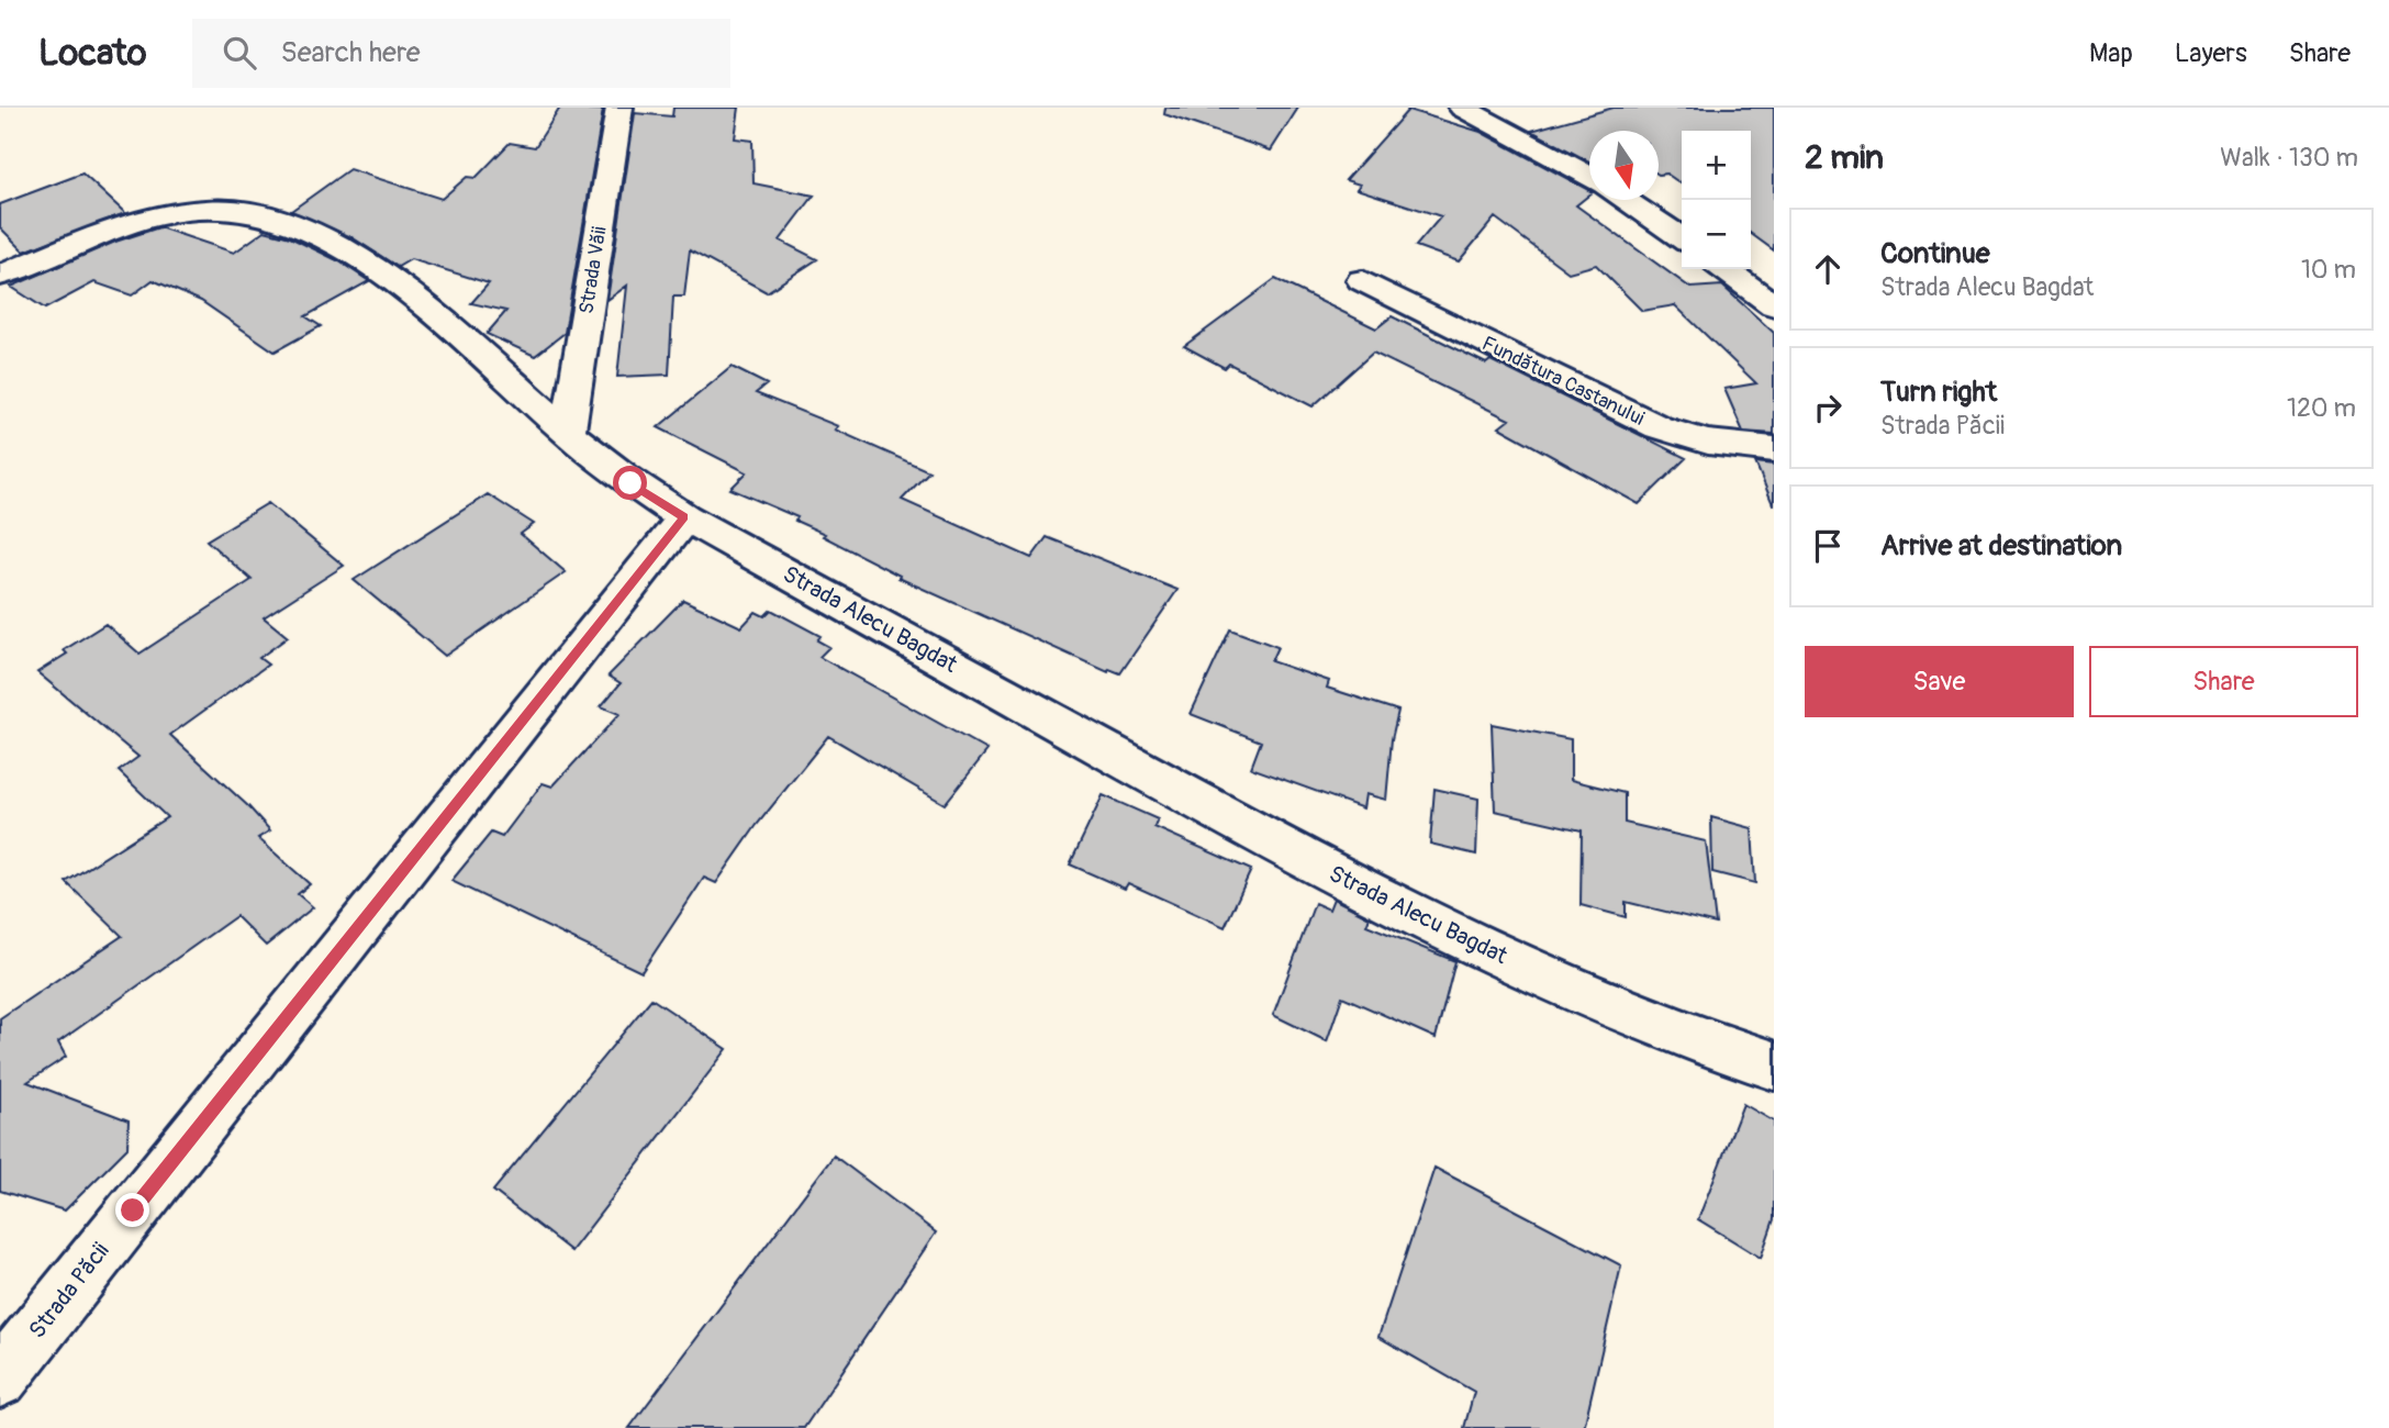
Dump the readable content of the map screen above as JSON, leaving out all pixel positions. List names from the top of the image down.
{
  "streets": {
    "street": [
      "Strada Văii",
      "Fundătura Castanului",
      "Strada Alecu Bagdat",
      "Strada Păcii"
    ]
  },
  "crossings": [
    ["Strada Văii", "Strada Alecu Bagdat"],
    ["Strada Alecu Bagdat", "Strada Păcii"]
  ],
  "north": "bottom",
  "page": {
    "header": "Locato",
    "search": "Search here",
    "nav": ["Map", "Layers", "Share"],
    "heading": ["2 min", "Walk · 130 m"],
    "map_buttons": ["+", "−"],
    "list": [
      ["Continue", "Strada Alecu Bagdat", "10 m"],
      ["Turn right", "Strada Păcii", "120 m"],
      "Arrive at destination"
    ],
    "buttons": ["Save", "Share"]
  }
}
